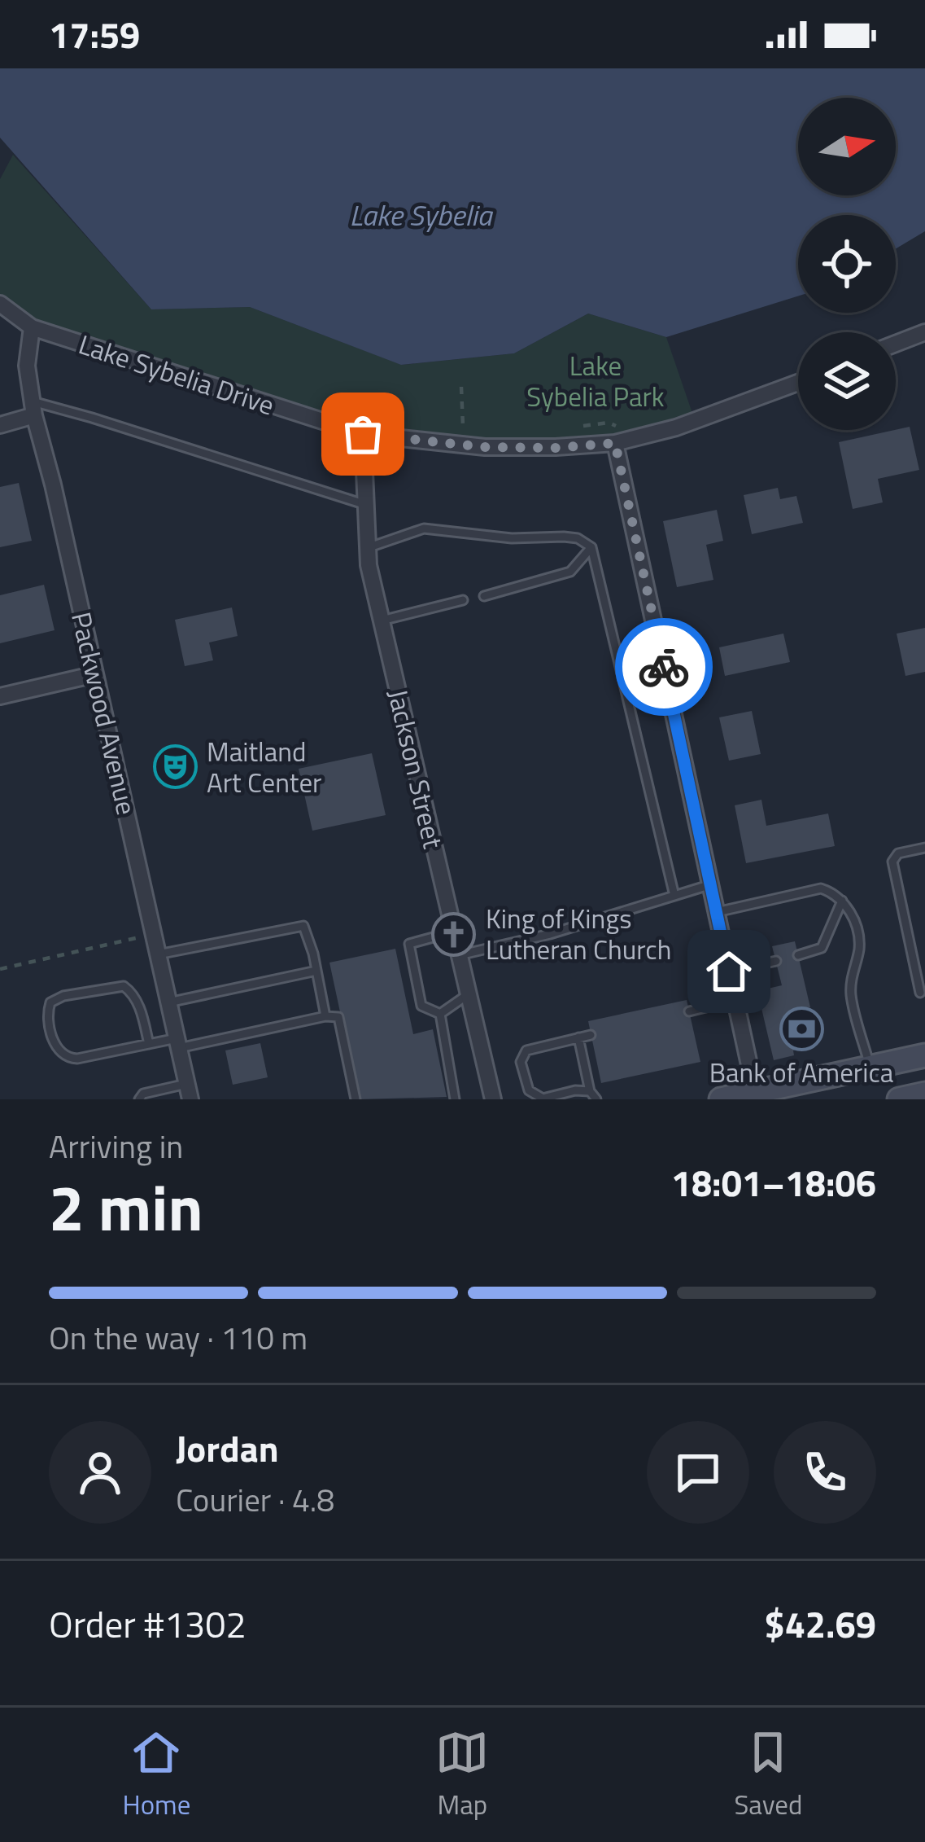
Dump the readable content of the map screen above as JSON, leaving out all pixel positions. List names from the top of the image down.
{
  "streets": {
    "street": ["Lake Sybelia Drive", "Packwood Avenue", "Jackson Street"]
  },
  "crossings": [
    ["Lake Sybelia Drive", "Packwood Avenue"],
    ["Lake Sybelia Drive", "Jackson Street"]
  ],
  "water": ["Lake Sybelia"],
  "parks": ["Lake Sybelia Park"],
  "places": {
    "theatre": ["Maitland Art Center"],
    "church": ["King of Kings Lutheran Church"],
    "bank": ["Bank of America"]
  },
  "north": "right",
  "page": {
    "status": "17:59",
    "heading": ["2 min", "Arriving in", "18:01–18:06"],
    "panel": [
      "Jordan",
      "Courier · 4.8",
      "Order #1302",
      "$42.69"
    ],
    "bar": "On the way · 110 m",
    "tabs": ["Home", "Map", "Saved"]
  }
}
